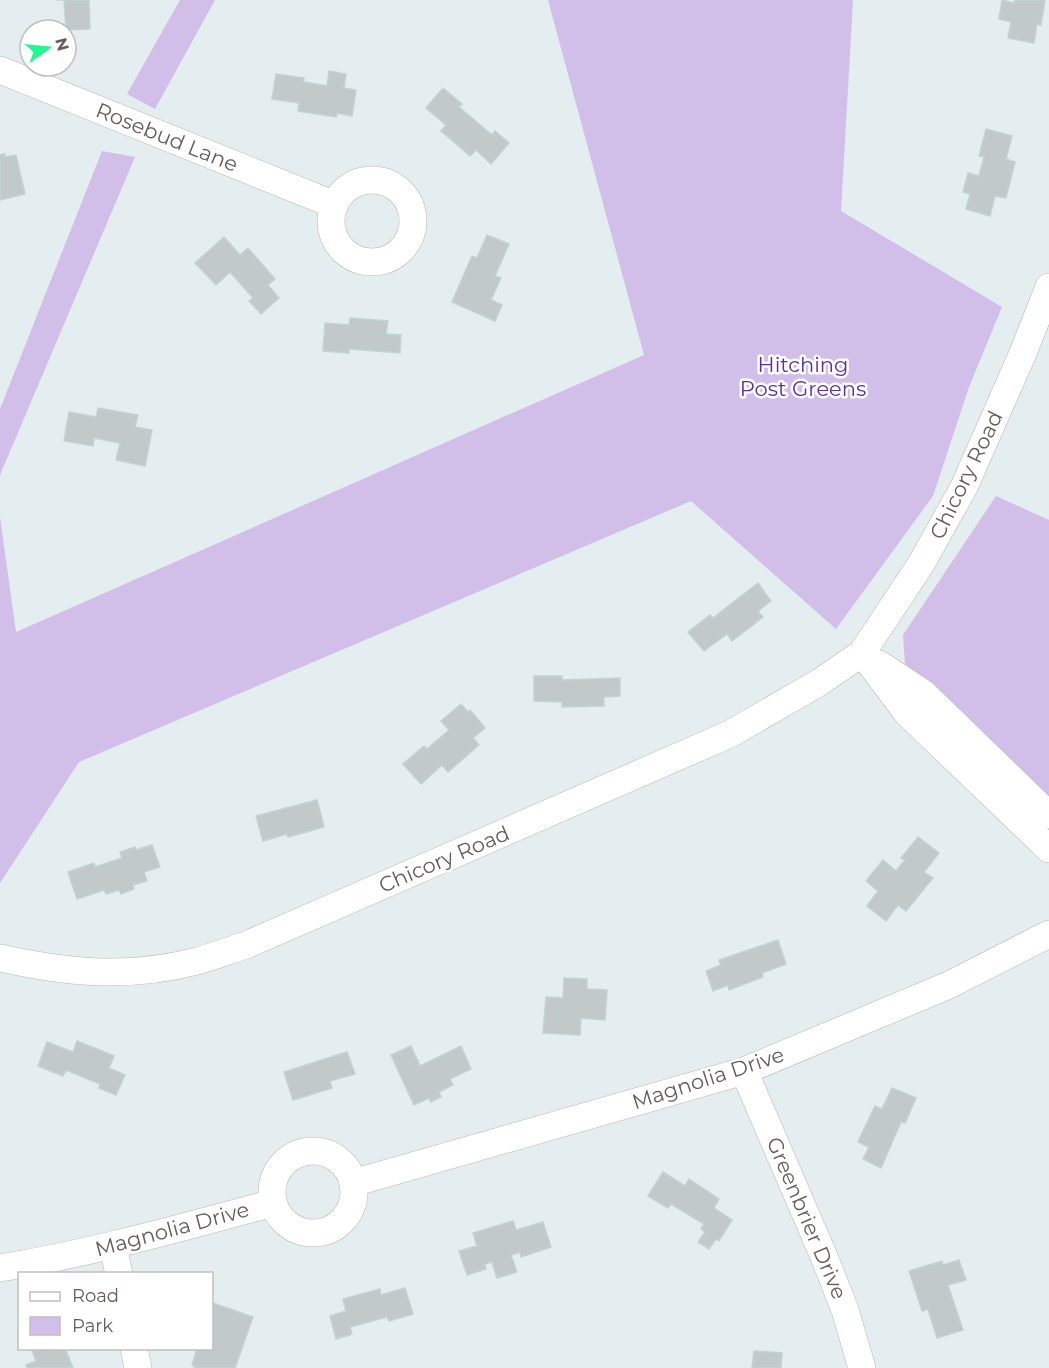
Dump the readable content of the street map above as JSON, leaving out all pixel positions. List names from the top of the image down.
{
  "streets": {
    "street": [
      "Rosebud Lane",
      "Chicory Road",
      "Magnolia Drive",
      "Greenbrier Drive"
    ]
  },
  "crossings": [
    ["Magnolia Drive", "Greenbrier Drive"]
  ],
  "parks": ["Hitching Post Greens"],
  "legend": ["Road", "Park"],
  "north": "right"
}
